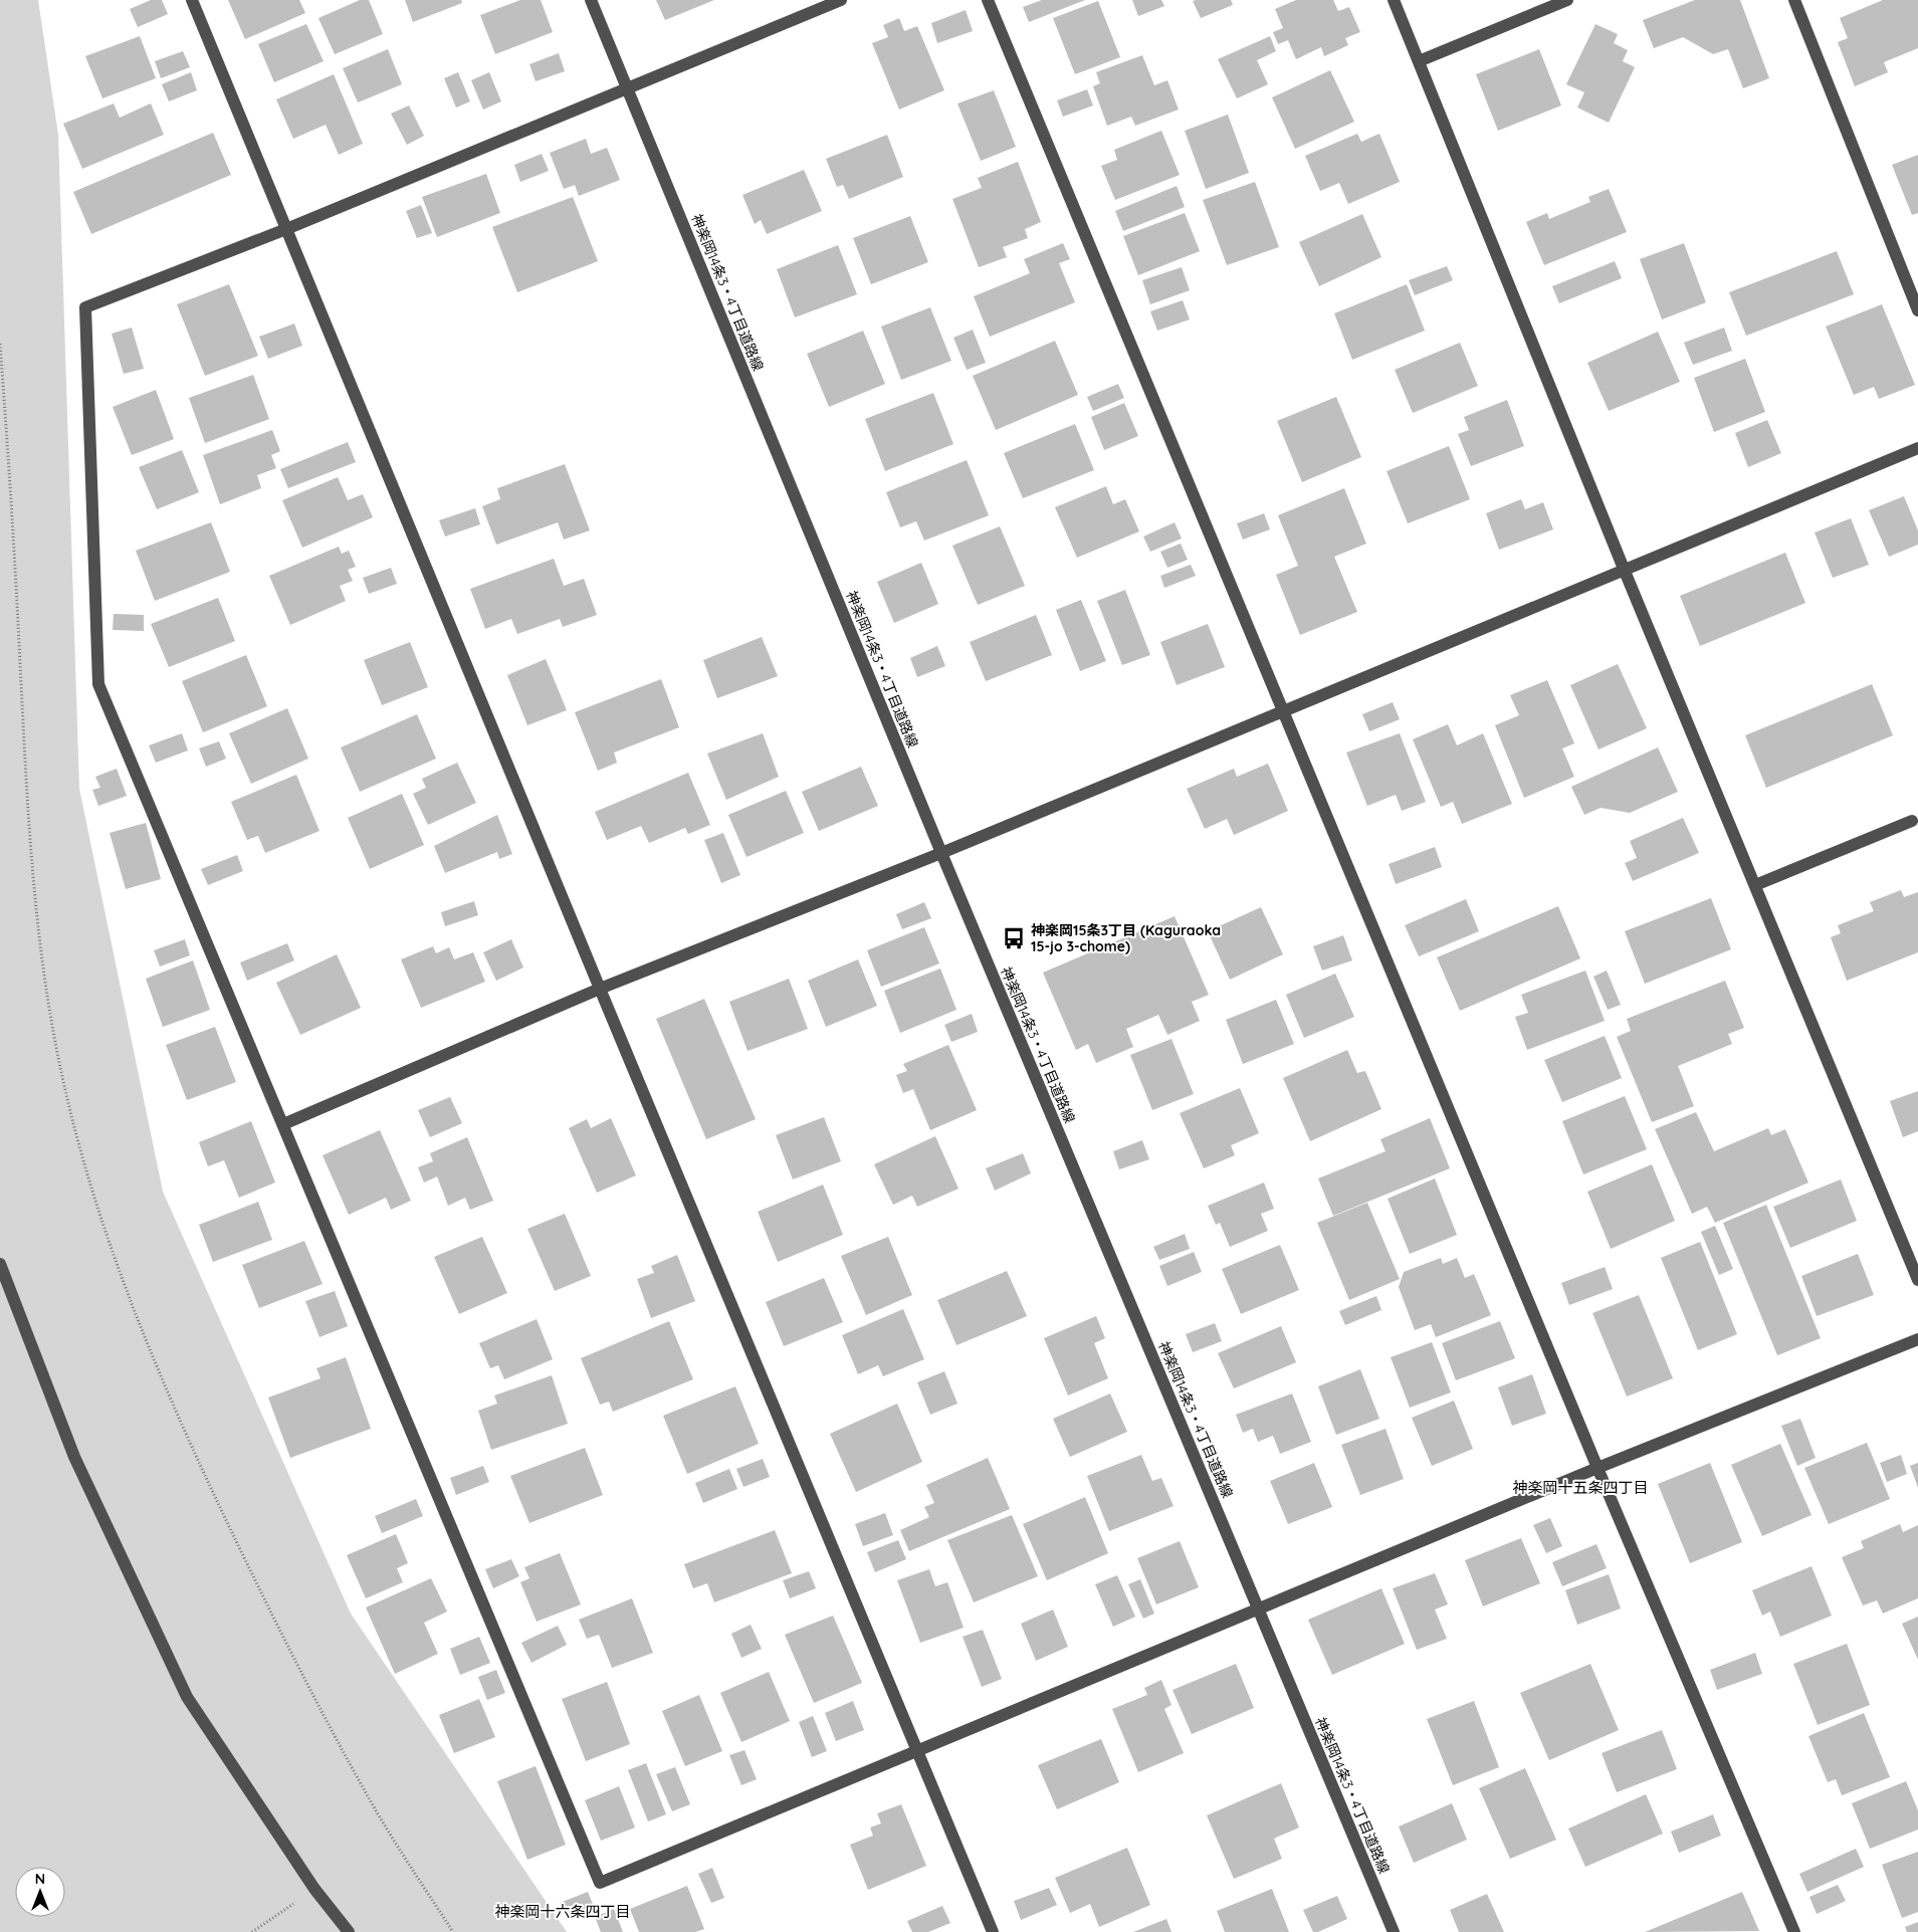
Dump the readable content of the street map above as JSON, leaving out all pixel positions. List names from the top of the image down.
{
  "streets": {
    "street": ["神楽岡14条3・4丁目道路線"]
  },
  "districts": ["神楽岡十五条四丁目", "神楽岡十六条四丁目"],
  "places": {
    "bus stop": ["神楽岡15条3丁目 (Kaguraoka 15-jo 3-chome)"]
  },
  "north": "top"
}
